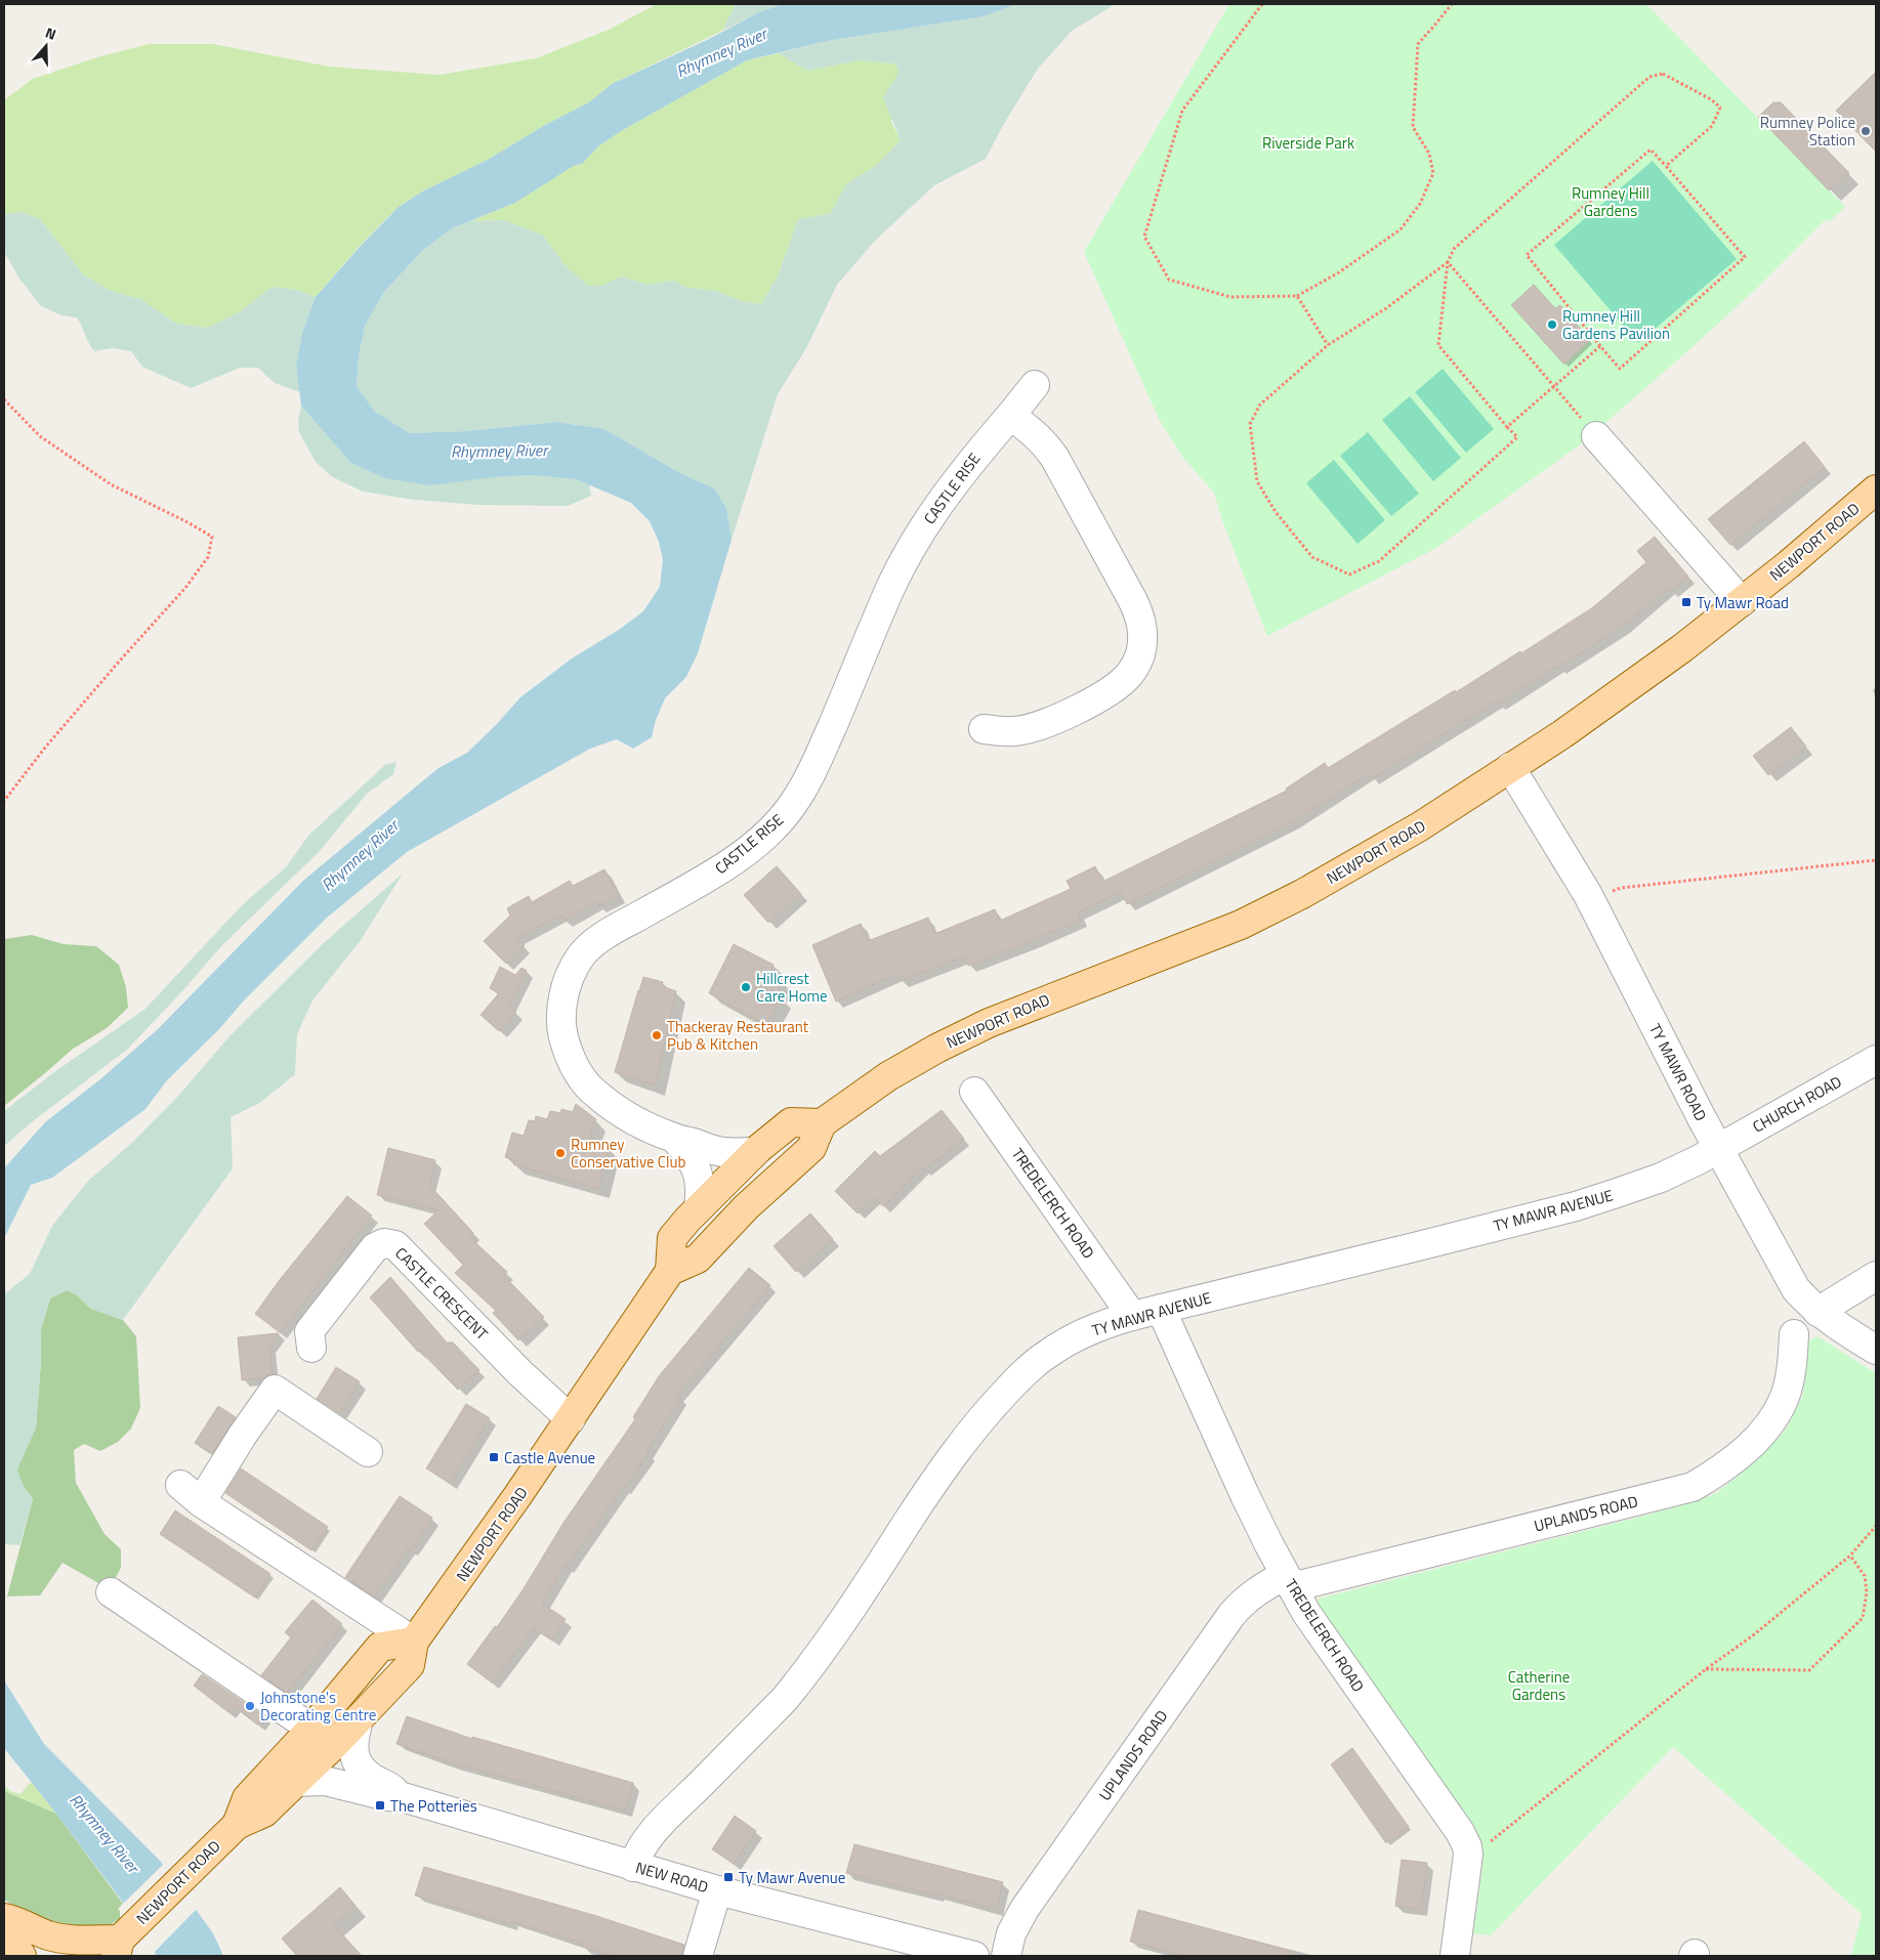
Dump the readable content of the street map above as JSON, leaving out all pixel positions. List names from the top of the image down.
{
  "streets": {
    "main road": ["NEWPORT ROAD"],
    "street": [
      "CASTLE RISE",
      "TY MAWR ROAD",
      "CHURCH ROAD",
      "TREDELERCH ROAD",
      "TY MAWR AVENUE",
      "CASTLE CRESCENT",
      "UPLANDS ROAD",
      "NEW ROAD"
    ]
  },
  "crossings": [
    ["NEWPORT ROAD", "TY MAWR ROAD"],
    ["NEWPORT ROAD", "CASTLE CRESCENT"],
    ["NEWPORT ROAD", "NEW ROAD"],
    ["TY MAWR ROAD", "CHURCH ROAD"],
    ["TY MAWR ROAD", "TY MAWR AVENUE"],
    ["CHURCH ROAD", "TY MAWR AVENUE"],
    ["TREDELERCH ROAD", "TY MAWR AVENUE"],
    ["TREDELERCH ROAD", "UPLANDS ROAD"],
    ["TY MAWR AVENUE", "NEW ROAD"]
  ],
  "water": ["Rhymney River"],
  "parks": ["Riverside Park", "Rumney Hill Gardens", "Catherine Gardens"],
  "places": {
    "other": [
      "Rumney Police Station",
      "Rumney Hill Gardens Pavilion",
      "Hillcrest Care Home",
      "Thackeray Restaurant Pub & Kitchen",
      "Rumney Conservative Club",
      "Johnstone's Decorating Centre"
    ],
    "transit": [
      "Ty Mawr Road",
      "Castle Avenue",
      "The Potteries",
      "Ty Mawr Avenue"
    ]
  },
  "north": "top"
}
